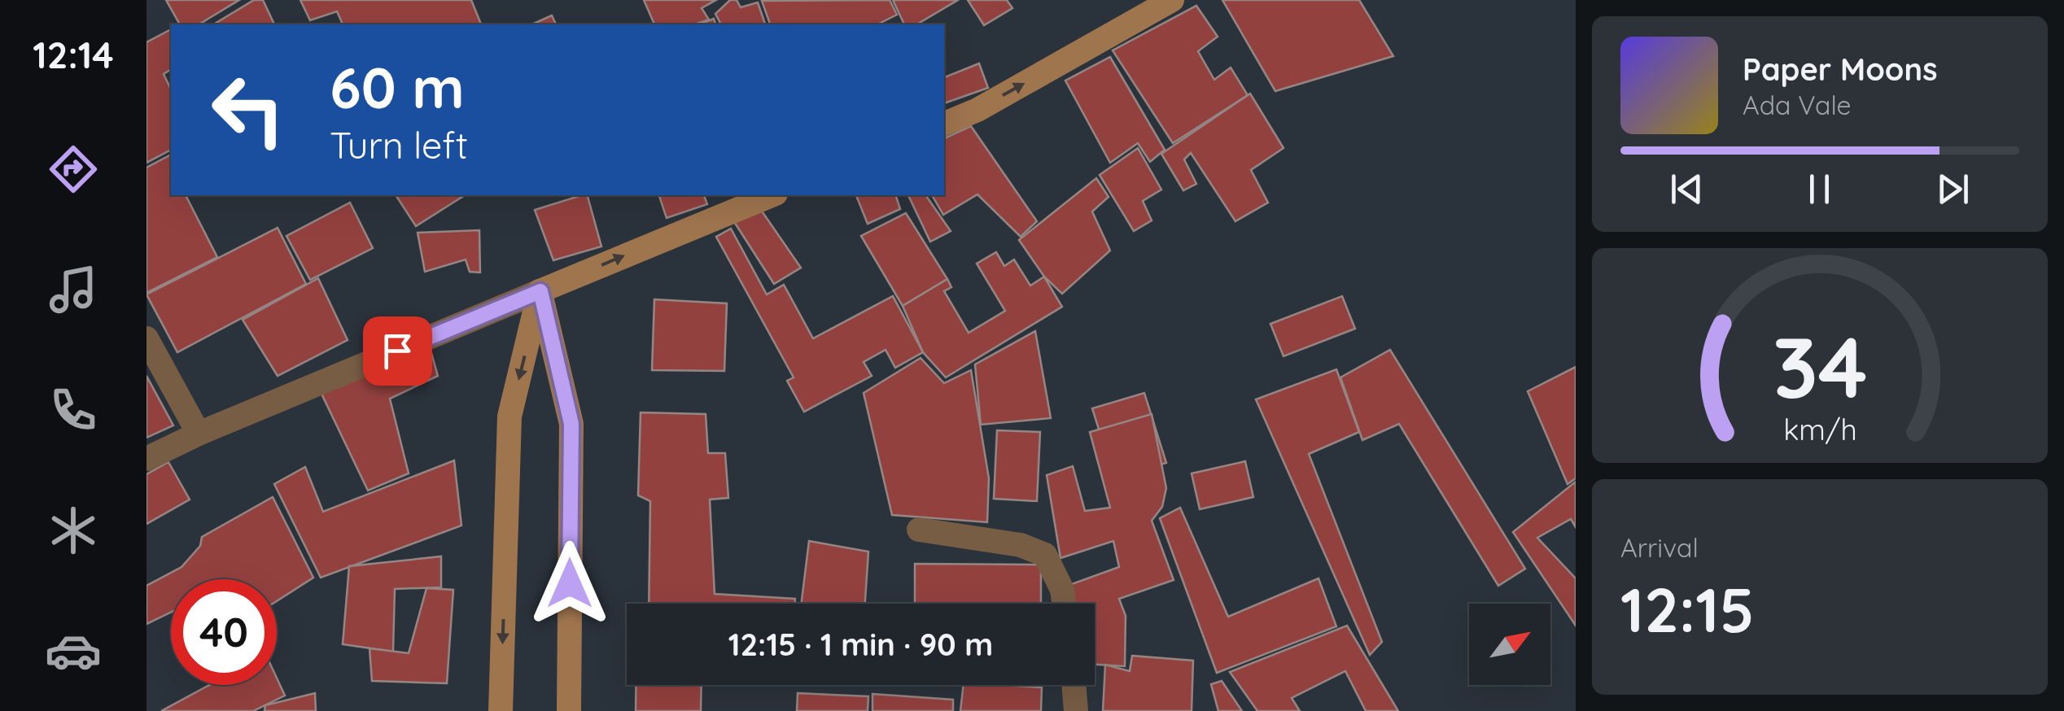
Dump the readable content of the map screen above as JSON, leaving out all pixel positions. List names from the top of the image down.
{
  "north": "top right",
  "page": {
    "tabs": "12:14",
    "turn": ["60 m", "Turn left"],
    "song": ["Paper Moons", "Ada Vale"],
    "tile": ["Arrival", "12:15"],
    "limit": "40",
    "trip": "12:15 · 1 min · 90 m",
    "gauge": ["34", "km/h"]
  }
}
